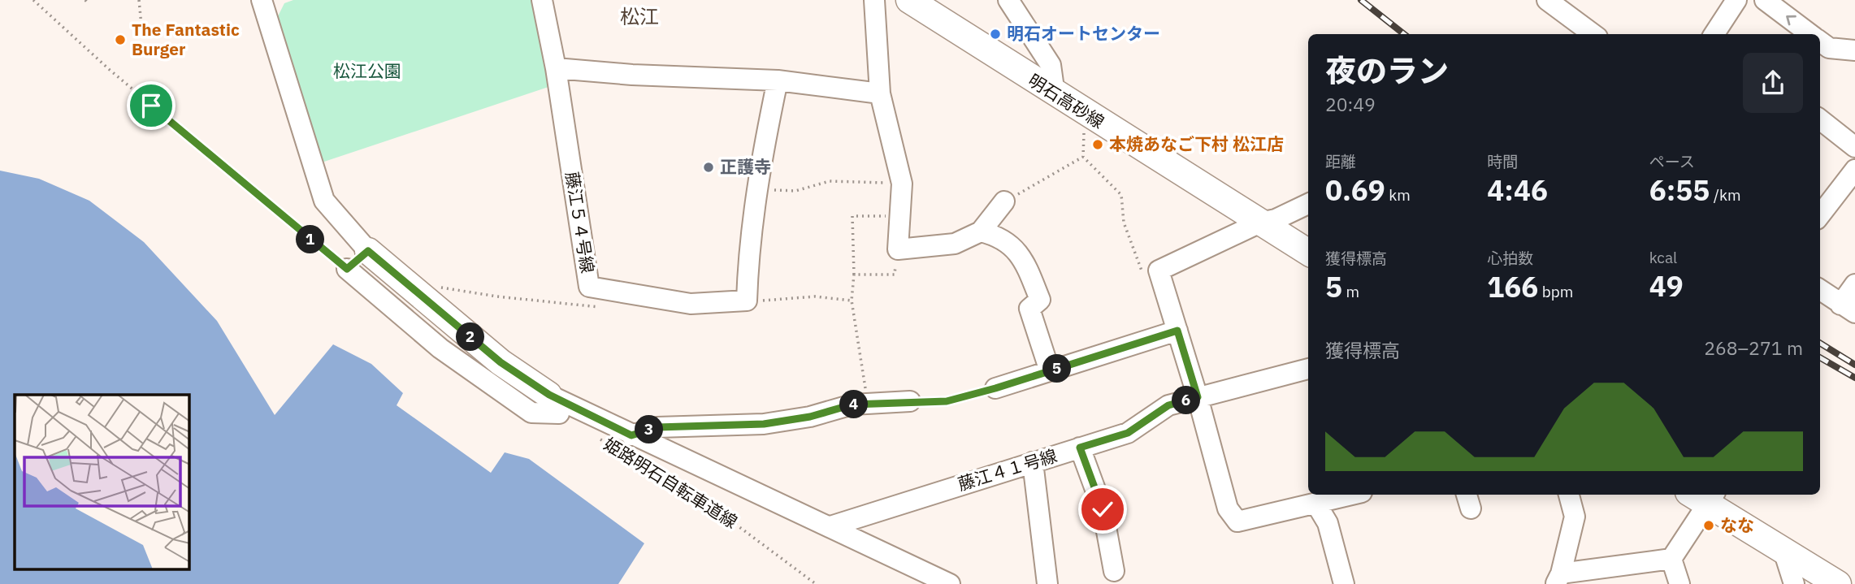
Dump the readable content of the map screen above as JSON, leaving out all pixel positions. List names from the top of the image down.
{
  "streets": {
    "main road": ["明石高砂線"],
    "street": ["藤江５４号線", "藤江４１号線"],
    "path": ["姫路明石自転車道線"]
  },
  "districts": ["松江"],
  "parks": ["松江公園"],
  "places": [
    "明石オートセンター",
    "The Fantastic Burger",
    "本焼あなご下村 松江店",
    "正護寺",
    "なな"
  ],
  "page": {
    "heading": ["夜のラン", "20:49"],
    "stats": [
      ["距離", "0.69 km"],
      ["時間", "4:46"],
      ["ペース", "6:55 /km"],
      ["獲得標高", "5 m"],
      ["心拍数", "166 bpm"],
      ["kcal", "49"]
    ],
    "pins": [
      "1",
      "2",
      "5",
      "6",
      "4",
      "3"
    ],
    "chart": ["獲得標高", "268–271 m"]
  }
}
